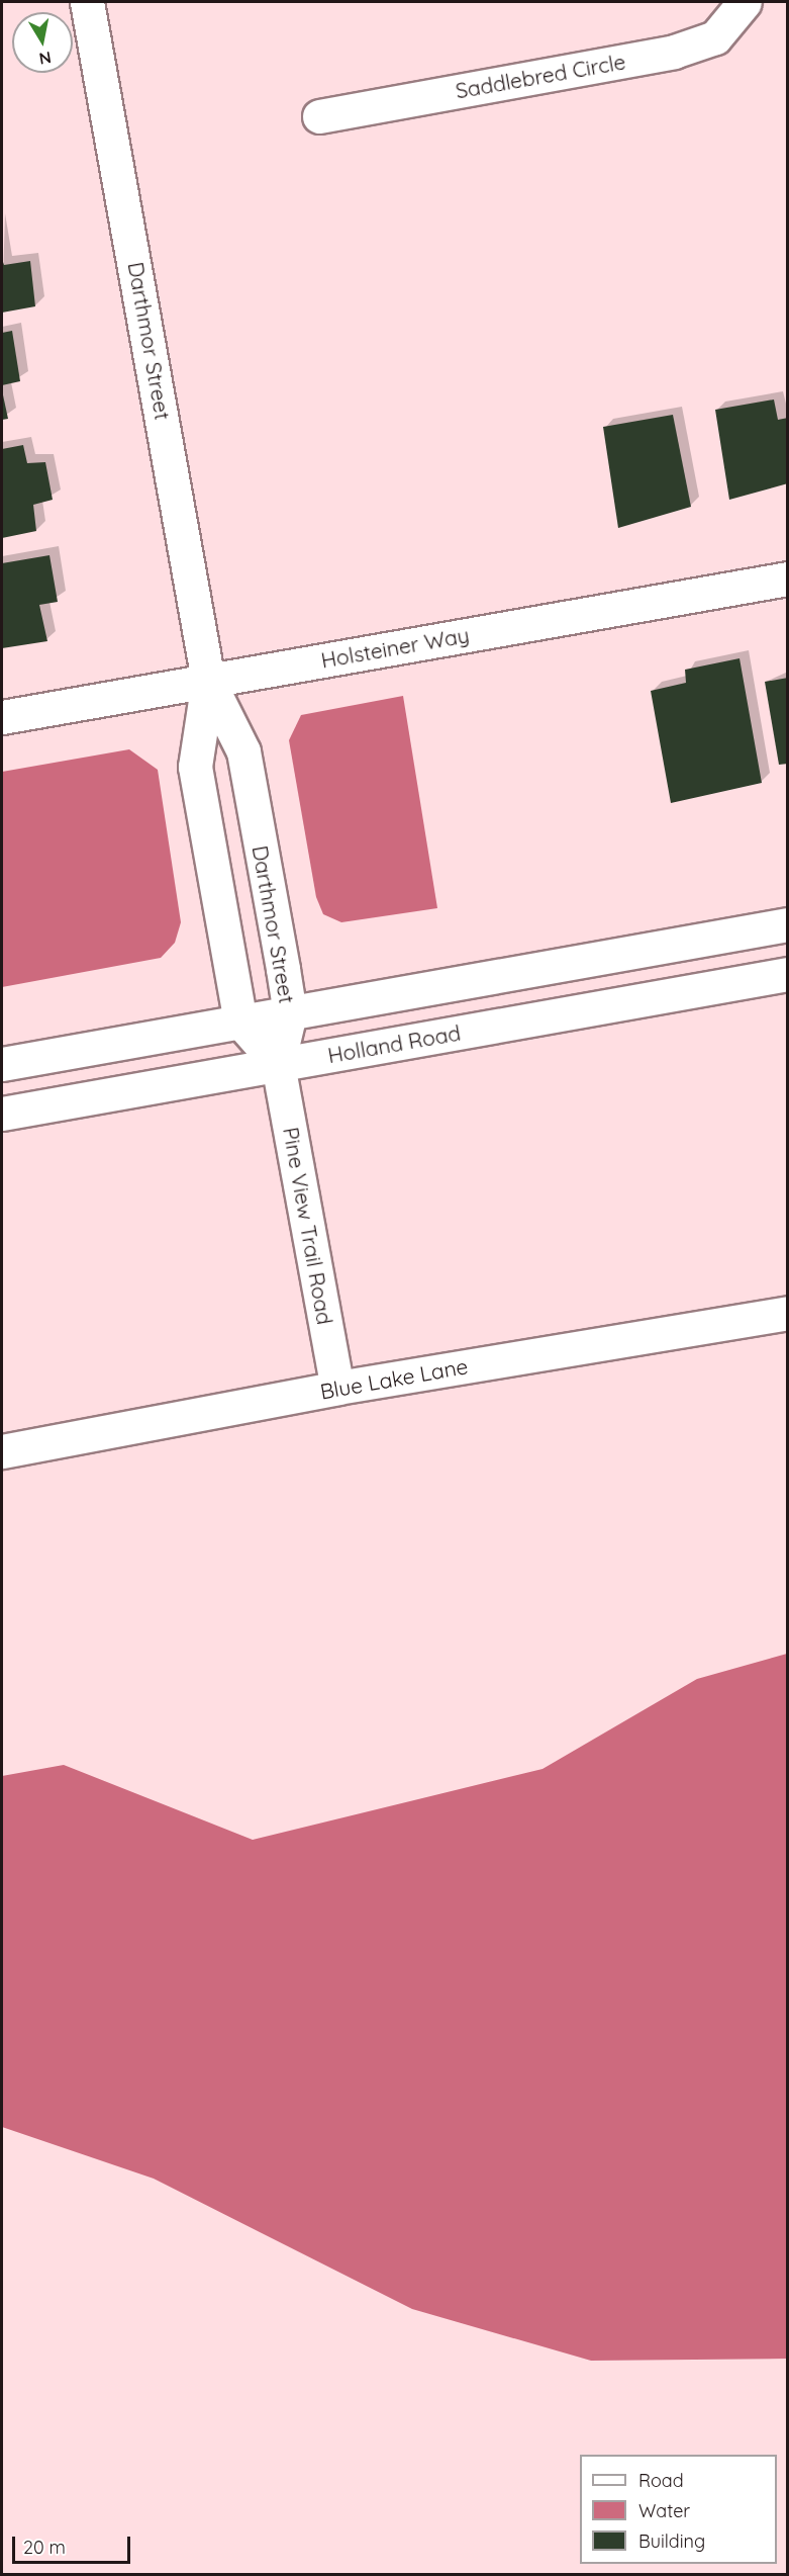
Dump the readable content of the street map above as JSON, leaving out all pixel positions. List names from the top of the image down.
{
  "streets": {
    "street": [
      "Saddlebred Circle",
      "Darthmor Street",
      "Holsteiner Way",
      "Holland Road",
      "Pine View Trail Road",
      "Blue Lake Lane"
    ]
  },
  "crossings": [
    ["Darthmor Street", "Holsteiner Way"],
    ["Darthmor Street", "Holland Road"],
    ["Darthmor Street", "Pine View Trail Road"],
    ["Holland Road", "Pine View Trail Road"],
    ["Pine View Trail Road", "Blue Lake Lane"]
  ],
  "legend": ["Road", "Water", "Building"],
  "scale_bar": "20 m",
  "north": "bottom"
}
